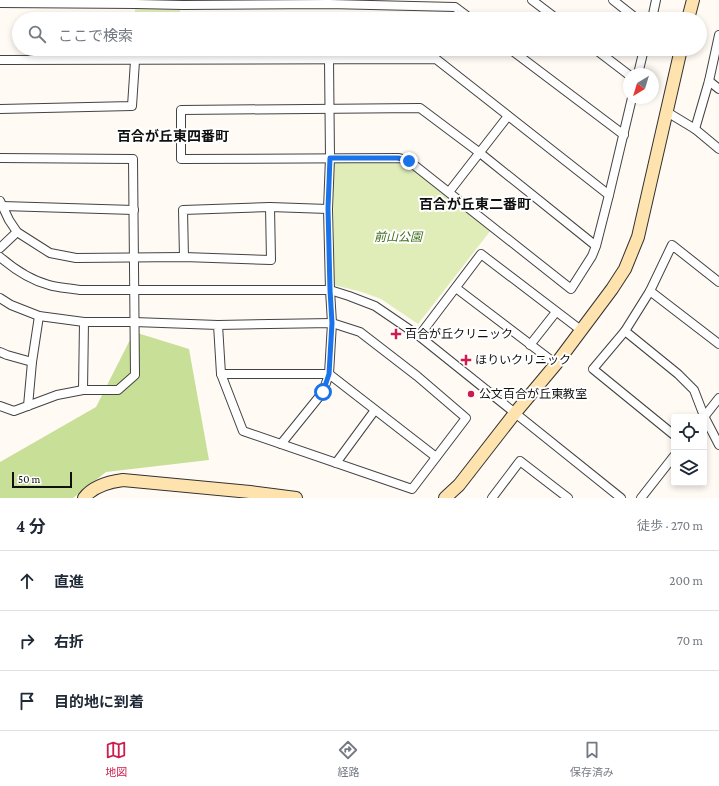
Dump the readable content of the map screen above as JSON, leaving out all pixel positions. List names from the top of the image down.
{
  "districts": ["百合が丘東四番町", "百合が丘東二番町"],
  "parks": ["前山公園"],
  "places": {
    "health": ["百合が丘クリニック", "ほりいクリニック"],
    "other": ["公文百合が丘東教室"]
  },
  "scale_bar": "50 m",
  "north": "bottom left",
  "page": {
    "search": "ここで検索",
    "scale": "50 m",
    "heading": ["4 分", "徒歩 · 270 m"],
    "list": [
      ["直進", "200 m"],
      ["右折", "70 m"],
      "目的地に到着"
    ],
    "nav": ["地図", "経路", "保存済み"]
  }
}
